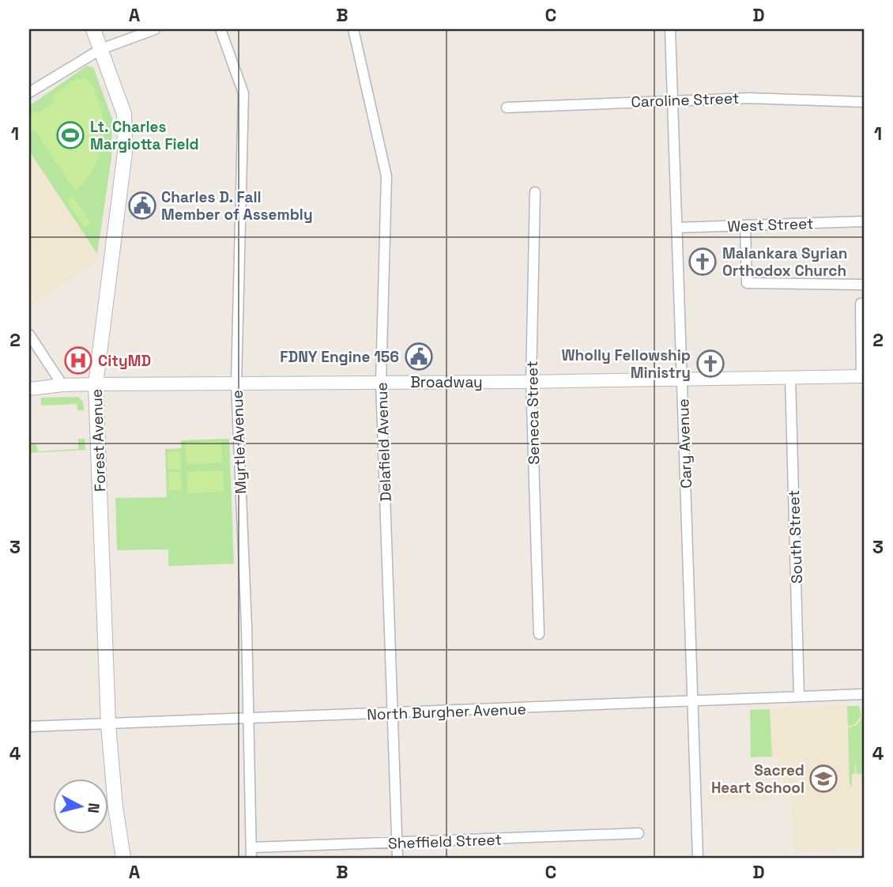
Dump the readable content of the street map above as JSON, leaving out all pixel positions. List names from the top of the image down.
{
  "streets": {
    "main road": ["Forest Avenue"],
    "street": [
      "Caroline Street",
      "West Street",
      "Broadway",
      "Seneca Street",
      "Myrtle Avenue",
      "Delafield Avenue",
      "Cary Avenue",
      "South Street",
      "North Burgher Avenue",
      "Sheffield Street"
    ]
  },
  "crossings": [
    ["Caroline Street", "Cary Avenue"],
    ["West Street", "Cary Avenue"],
    ["Broadway", "Seneca Street"],
    ["Broadway", "Forest Avenue"],
    ["Broadway", "Myrtle Avenue"],
    ["Broadway", "Delafield Avenue"],
    ["Broadway", "Cary Avenue"],
    ["Broadway", "South Street"],
    ["Forest Avenue", "North Burgher Avenue"],
    ["Myrtle Avenue", "North Burgher Avenue"],
    ["Myrtle Avenue", "Sheffield Street"],
    ["Delafield Avenue", "North Burgher Avenue"],
    ["Delafield Avenue", "Sheffield Street"],
    ["Cary Avenue", "North Burgher Avenue"],
    ["South Street", "North Burgher Avenue"]
  ],
  "places": {
    "sports": ["Lt. Charles Margiotta Field"],
    "public building": ["Charles D. Fall Member of Assembly", "FDNY Engine 156"],
    "church": ["Malankara Syrian Orthodox Church", "Wholly Fellowship Ministry"],
    "hospital": ["CityMD"],
    "school or university": ["Sacred Heart School"]
  },
  "north": "right",
  "grid": {
    "columns": [
      "A",
      "B",
      "C",
      "D"
    ],
    "rows": [
      "1",
      "2",
      "3",
      "4"
    ]
  }
}
